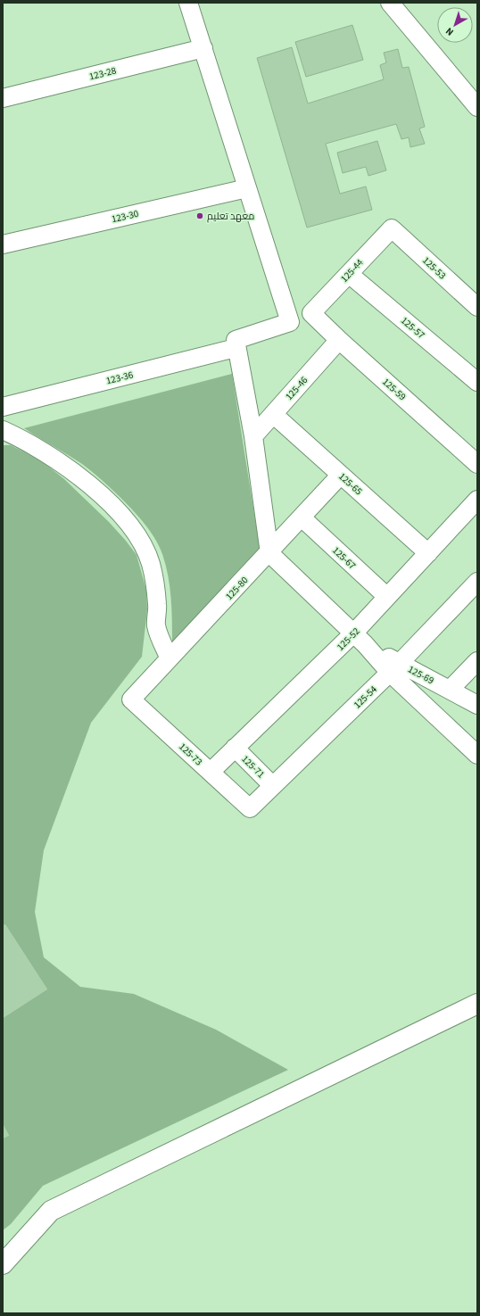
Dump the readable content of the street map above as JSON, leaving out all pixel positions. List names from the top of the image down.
{
  "streets": {
    "street": [
      "123-28",
      "123-30",
      "125-53",
      "125-44",
      "125-57",
      "123-36",
      "125-46",
      "125-59",
      "125-65",
      "125-67",
      "125-80",
      "125-52",
      "125-69",
      "125-54",
      "125-73",
      "125-71"
    ]
  },
  "crossings": [
    ["125-53", "125-44"],
    ["125-44", "125-57"],
    ["125-44", "125-59"],
    ["125-46", "125-59"],
    ["125-46", "125-65"],
    ["125-65", "125-80"],
    ["125-65", "125-52"],
    ["125-67", "125-80"],
    ["125-67", "125-52"],
    ["125-80", "125-69"],
    ["125-80", "125-73"],
    ["125-52", "125-69"],
    ["125-52", "125-73"],
    ["125-52", "125-71"],
    ["125-69", "125-54"],
    ["125-54", "125-73"],
    ["125-54", "125-71"]
  ],
  "places": ["معهد تعليم"],
  "north": "bottom left"
}
